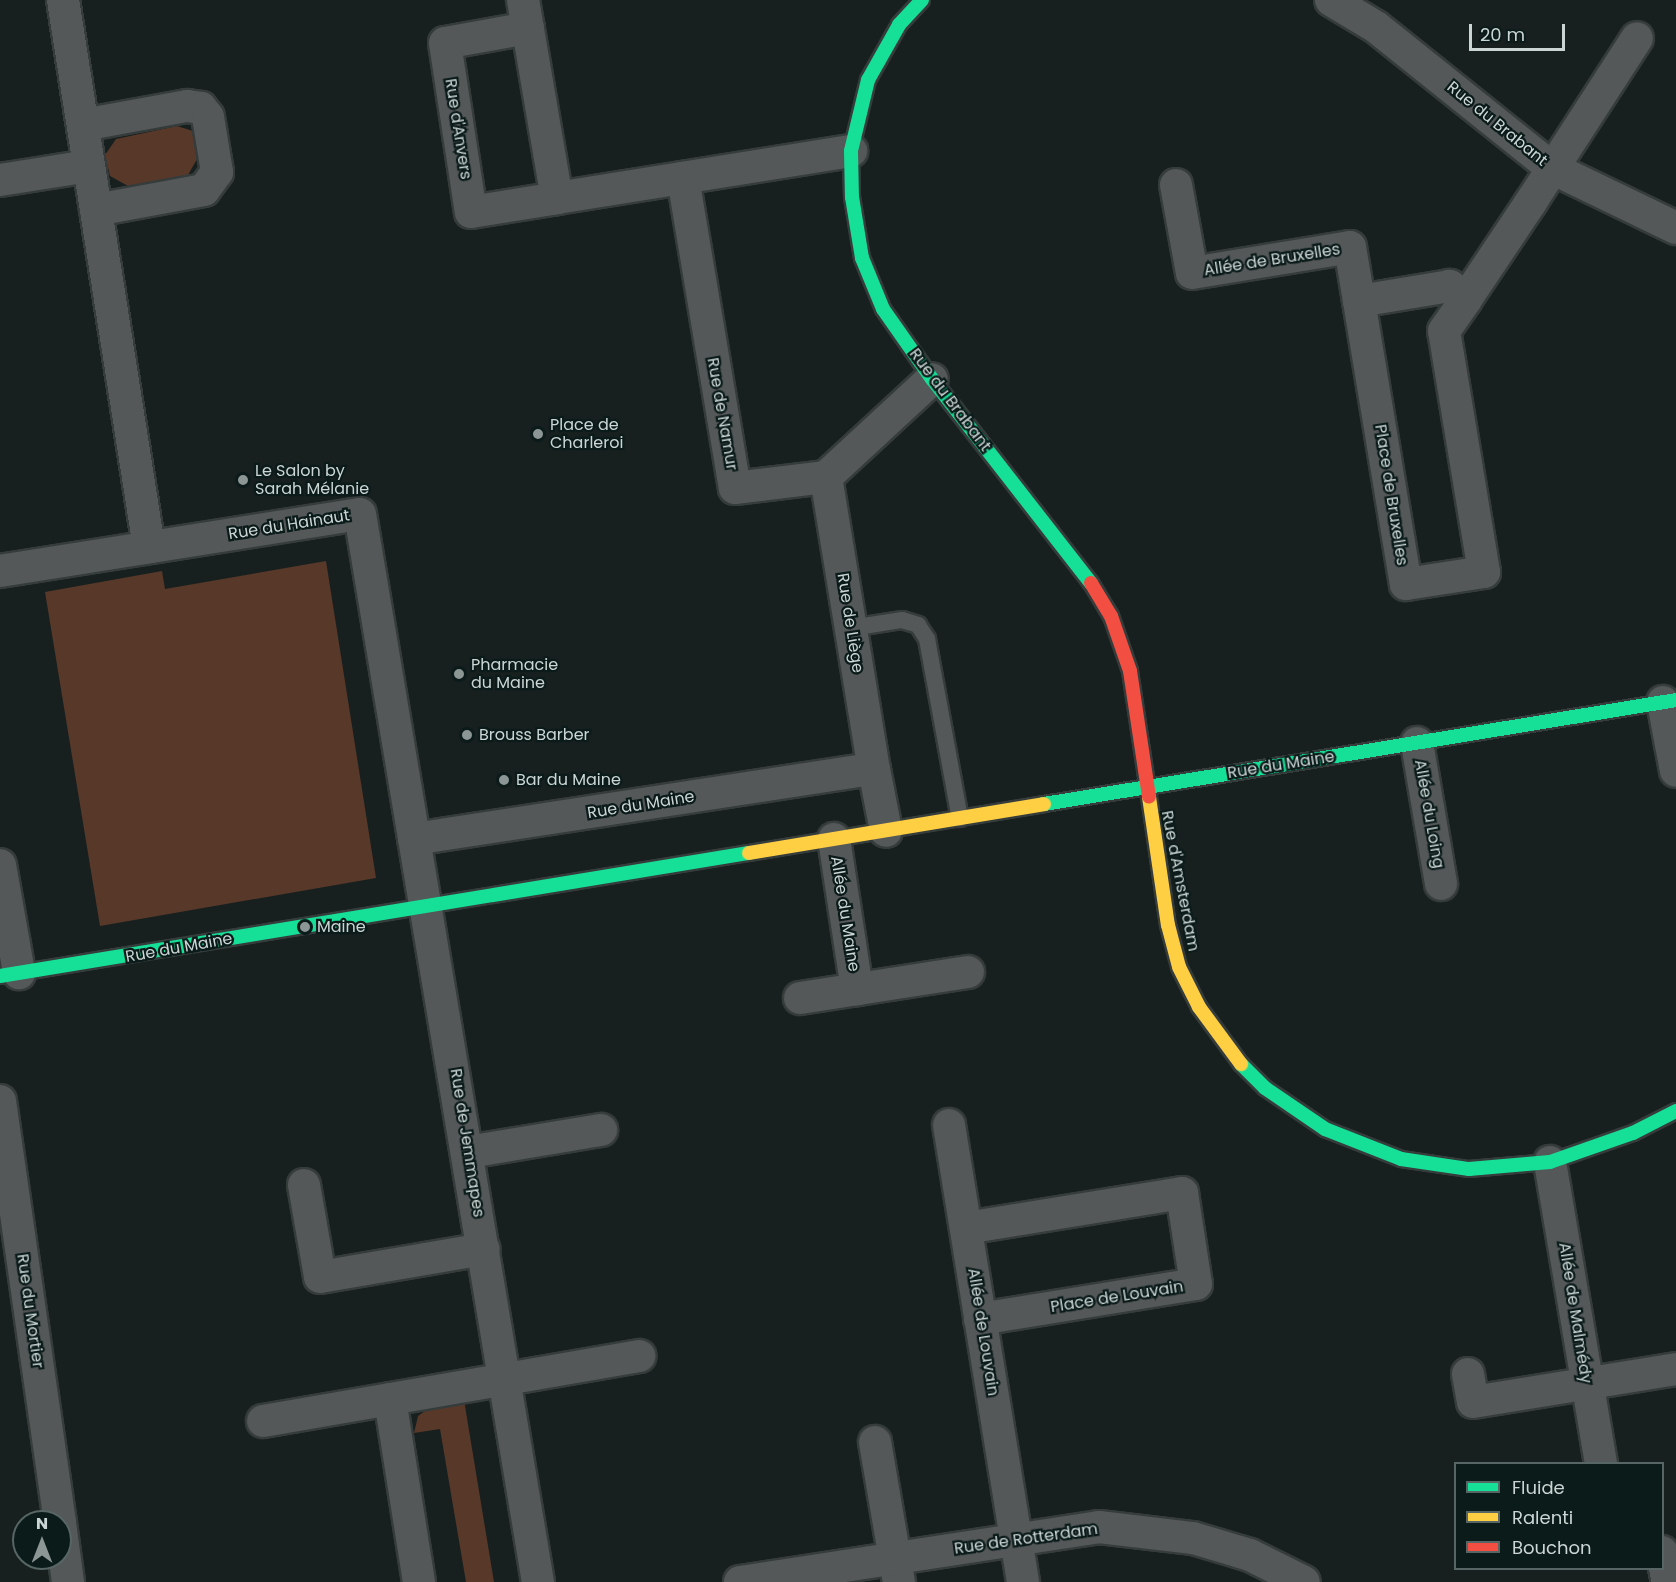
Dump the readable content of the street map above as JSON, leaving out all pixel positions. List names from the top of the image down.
{
  "streets": {
    "street": [
      "Rue du Brabant",
      "Rue d'Anvers",
      "Allée de Bruxelles",
      "Rue de Namur",
      "Place de Bruxelles",
      "Rue du Hainaut",
      "Rue de Liège",
      "Rue du Maine",
      "Allée du Loing",
      "Rue d'Amsterdam",
      "Allée du Maine",
      "Rue de Jemmapes",
      "Place de Louvain",
      "Rue du Mortier",
      "Allée de Malmédy",
      "Allée de Louvain",
      "Rue de Rotterdam"
    ]
  },
  "crossings": [
    ["Rue du Brabant", "Rue d'Anvers"],
    ["Rue du Brabant", "Place de Bruxelles"],
    ["Rue du Brabant", "Rue du Maine"],
    ["Rue du Brabant", "Rue d'Amsterdam"],
    ["Rue d'Anvers", "Rue de Namur"],
    ["Allée de Bruxelles", "Place de Bruxelles"],
    ["Rue de Namur", "Rue de Liège"],
    ["Rue du Hainaut", "Rue du Maine"],
    ["Rue de Liège", "Rue du Maine"],
    ["Rue du Maine", "Allée du Loing"],
    ["Rue du Maine", "Rue d'Amsterdam"],
    ["Rue du Maine", "Allée du Maine"],
    ["Rue du Maine", "Rue de Jemmapes"],
    ["Rue d'Amsterdam", "Allée de Malmédy"],
    ["Place de Louvain", "Allée de Louvain"],
    ["Allée de Louvain", "Rue de Rotterdam"]
  ],
  "places": [
    "Place de Charleroi",
    "Le Salon by Sarah Mélanie",
    "Pharmacie du Maine",
    "Brouss Barber",
    "Bar du Maine",
    "Maine"
  ],
  "legend": ["Fluide", "Ralenti", "Bouchon"],
  "scale_bar": "20 m",
  "north": "top"
}
